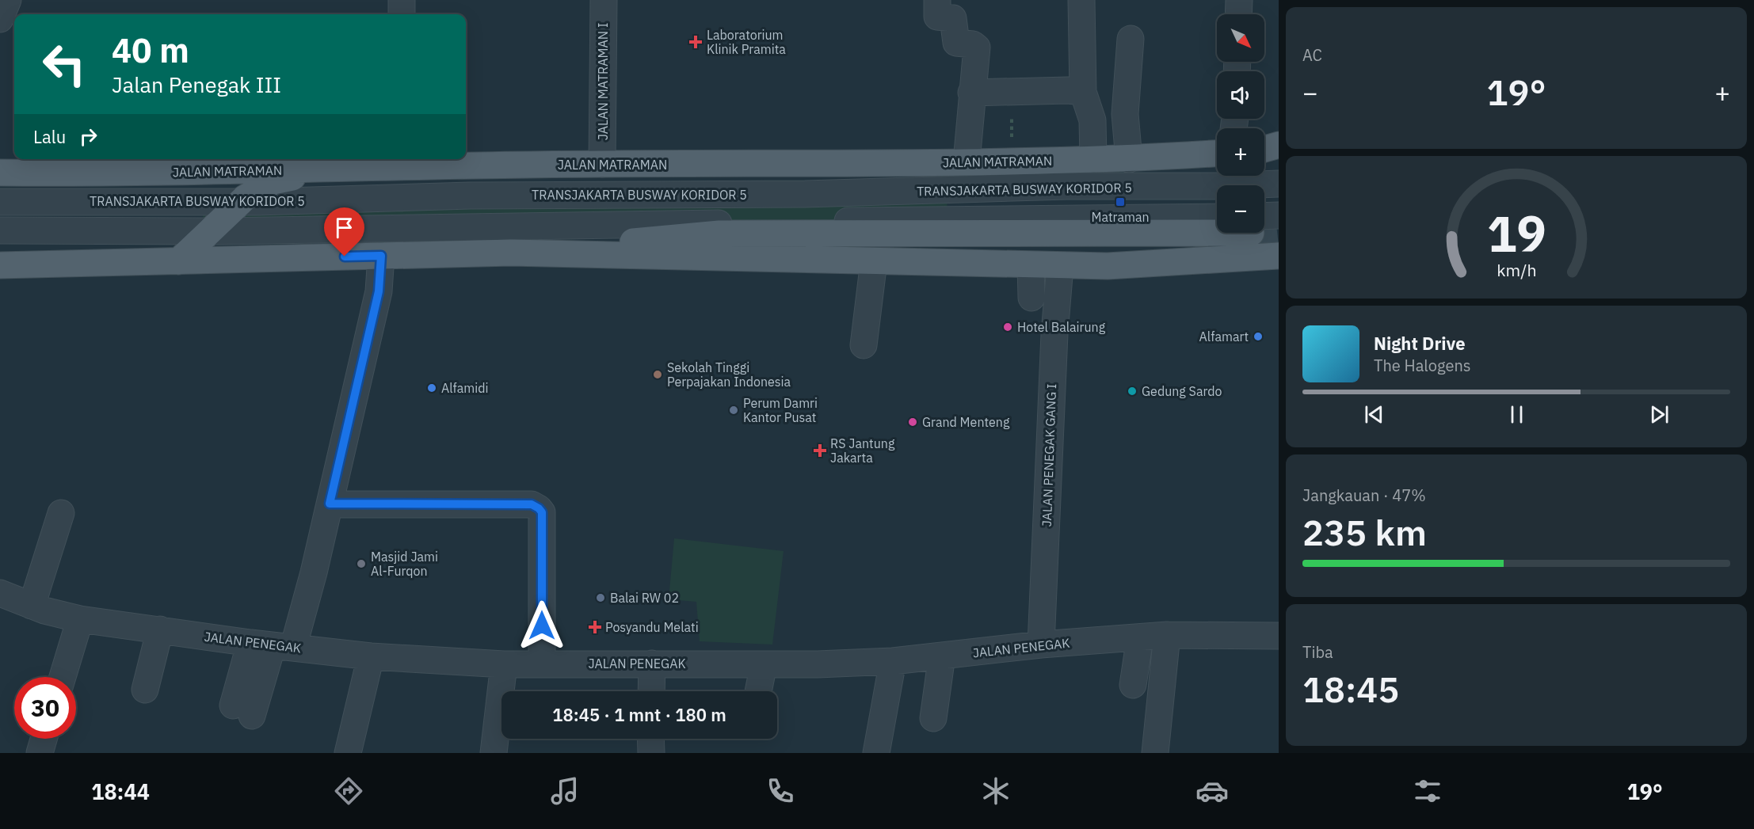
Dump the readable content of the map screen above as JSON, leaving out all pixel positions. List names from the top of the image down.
{
  "streets": {
    "main road": ["JALAN MATRAMAN"],
    "street": [
      "JALAN MATRAMAN I",
      "TRANSJAKARTA BUSWAY KORIDOR 5",
      "JALAN PENEGAK GANG I",
      "JALAN PENEGAK"
    ]
  },
  "crossings": [
    ["JALAN MATRAMAN I", "JALAN MATRAMAN"],
    ["JALAN MATRAMAN", "TRANSJAKARTA BUSWAY KORIDOR 5"],
    ["JALAN PENEGAK GANG I", "JALAN PENEGAK"]
  ],
  "places": {
    "health": ["Laboratorium Klinik Pramita", "RS Jantung Jakarta", "Posyandu Melati"],
    "transit": ["Matraman"],
    "other": [
      "Hotel Balairung",
      "Alfamart",
      "Sekolah Tinggi Perpajakan Indonesia",
      "Alfamidi",
      "Gedung Sardo",
      "Perum Damri Kantor Pusat",
      "Grand Menteng",
      "Masjid Jami Al-Furqon",
      "Balai RW 02"
    ]
  },
  "north": "bottom right",
  "page": {
    "tile": [
      "AC",
      ["Jangkauan · 47%", "235 km"],
      ["Tiba", "18:45"]
    ],
    "map_buttons": ["+", "−"],
    "turn": ["40 m", "Jalan Penegak III"],
    "heat": ["−", "19°", "+"],
    "then": "Lalu",
    "song": ["Night Drive", "The Halogens"],
    "limit": "30",
    "trip": "18:45 · 1 mnt · 180 m",
    "tabs": ["18:44", "19°"],
    "gauge": ["19", "km/h"]
  }
}
